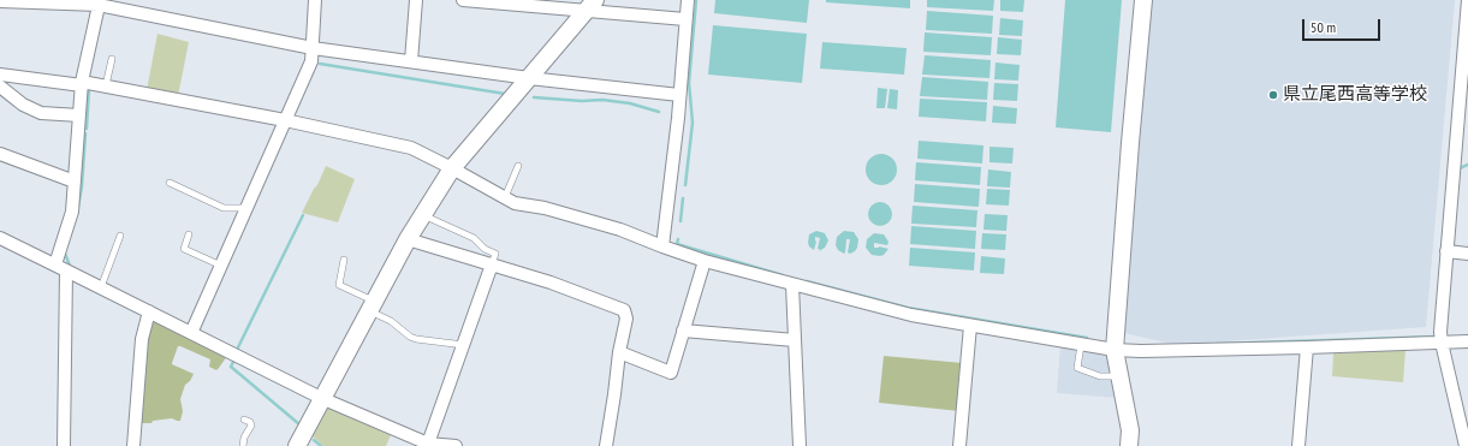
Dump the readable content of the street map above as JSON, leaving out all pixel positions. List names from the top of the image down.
{
  "places": ["県立尾西高等学校"],
  "scale_bar": "50 m"
}
